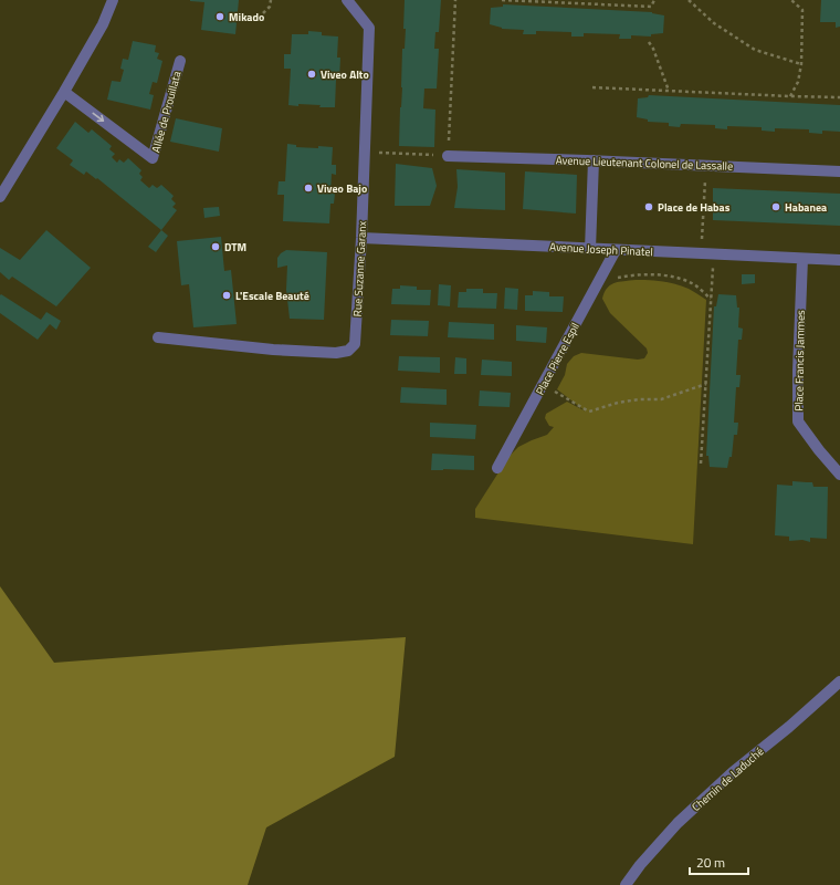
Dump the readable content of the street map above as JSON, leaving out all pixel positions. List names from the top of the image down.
{
  "streets": {
    "street": [
      "Allée de Prouillata",
      "Avenue Lieutenant Colonel de Lassalle",
      "Avenue Joseph Pinatel",
      "Rue Suzanne Garanx",
      "Place Pierre Espil",
      "Place Francis Jammes",
      "Chemin de Laduché"
    ]
  },
  "crossings": [
    ["Avenue Joseph Pinatel", "Rue Suzanne Garanx"],
    ["Avenue Joseph Pinatel", "Place Pierre Espil"],
    ["Avenue Joseph Pinatel", "Place Francis Jammes"]
  ],
  "places": [
    "Mikado",
    "Viveo Alto",
    "Viveo Bajo",
    "Place de Habas",
    "Habanea",
    "DTM",
    "L'Escale Beauté"
  ],
  "scale_bar": "20 m"
}
